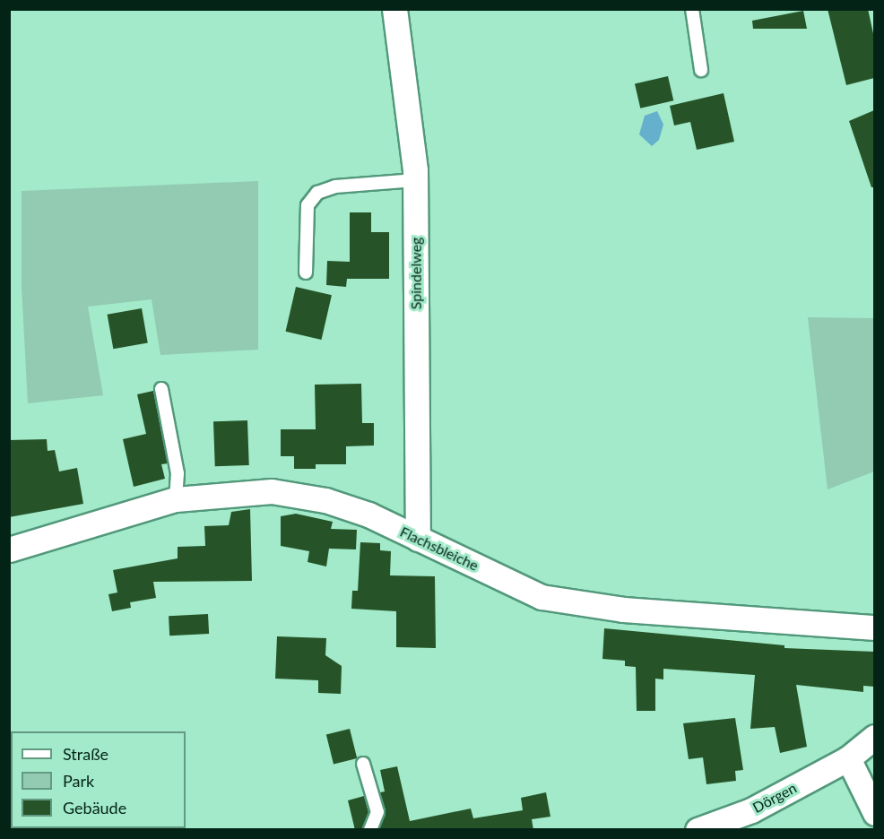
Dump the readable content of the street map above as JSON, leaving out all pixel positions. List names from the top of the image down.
{
  "streets": {
    "street": ["Spindelweg", "Flachsbleiche", "Dörgen"]
  },
  "crossings": [
    ["Spindelweg", "Flachsbleiche"]
  ],
  "legend": ["Straße", "Park", "Gebäude"]
}
